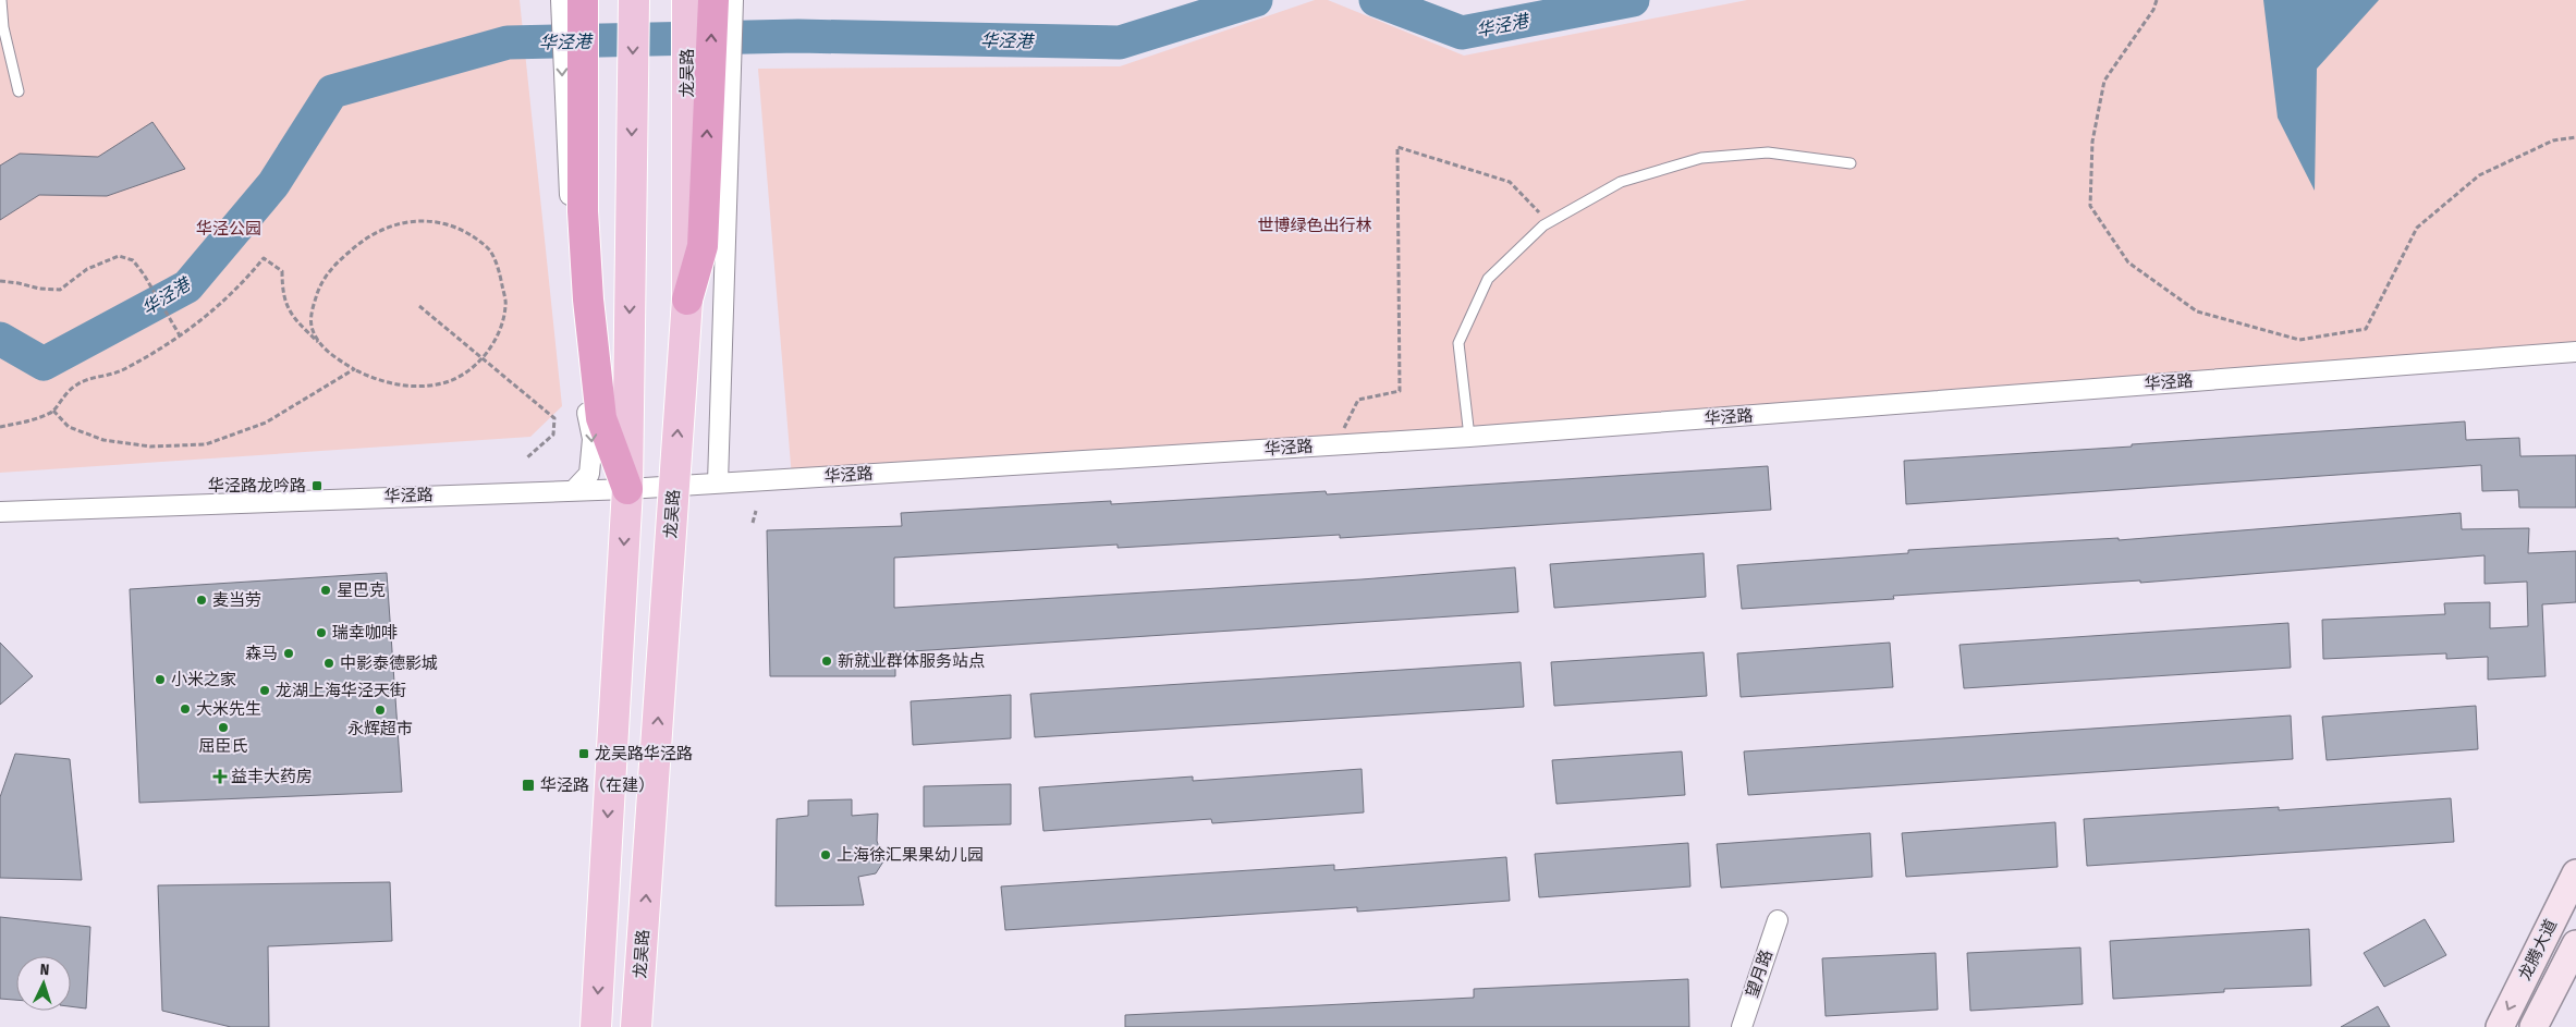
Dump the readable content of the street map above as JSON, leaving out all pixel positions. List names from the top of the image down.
{
  "streets": {
    "main road": ["龙吴路", "龙腾大道"],
    "street": ["华泾路", "望月路"]
  },
  "crossings": [
    ["龙吴路", "华泾路"]
  ],
  "water": ["华泾港"],
  "parks": ["世博绿色出行林", "华泾公园"],
  "places": {
    "transit": ["华泾路龙吟路", "龙吴路华泾路", "华泾路（在建）"],
    "other": [
      "星巴克",
      "麦当劳",
      "瑞幸咖啡",
      "森马",
      "新就业群体服务站点",
      "中影泰德影城",
      "小米之家",
      "龙湖上海华泾天街",
      "大米先生",
      "永辉超市",
      "屈臣氏",
      "上海徐汇果果幼儿园"
    ],
    "health": ["益丰大药房"]
  },
  "north": "top"
}
